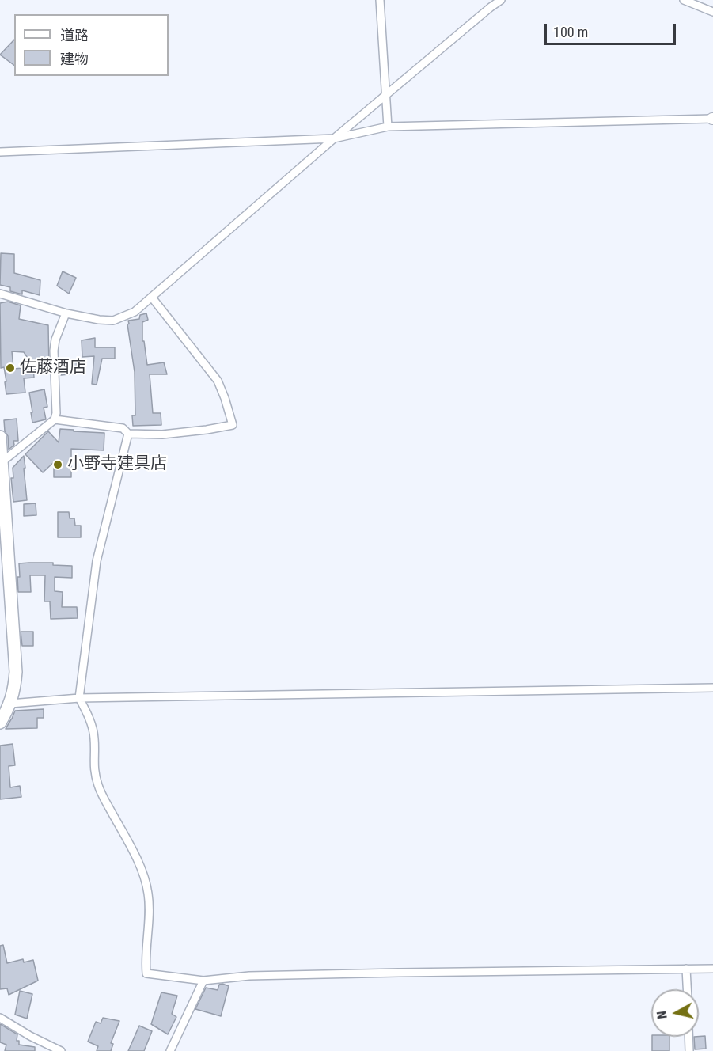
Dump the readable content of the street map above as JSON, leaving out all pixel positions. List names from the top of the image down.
{
  "places": ["佐藤酒店", "小野寺建具店"],
  "legend": ["道路", "建物"],
  "scale_bar": "100 m",
  "north": "left"
}
